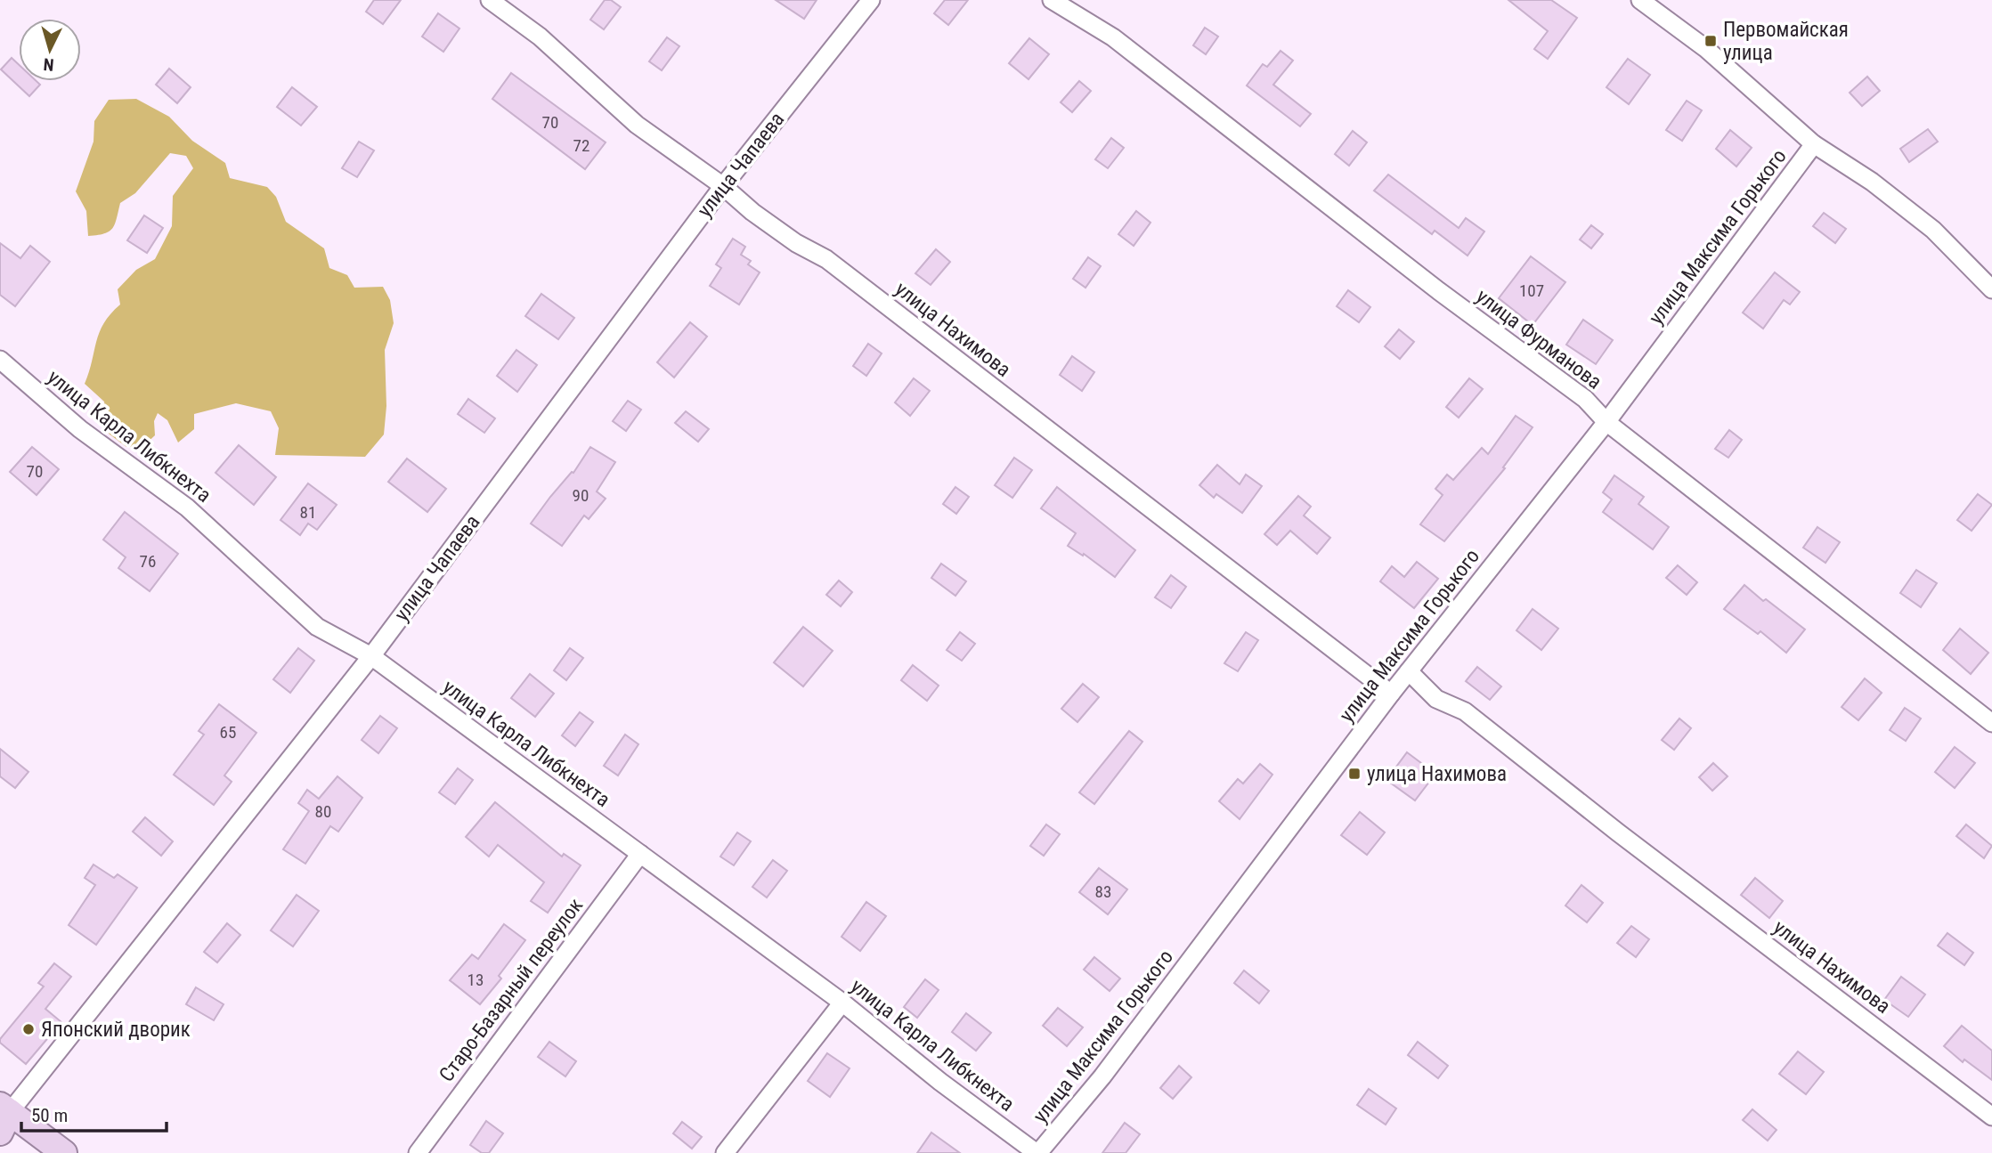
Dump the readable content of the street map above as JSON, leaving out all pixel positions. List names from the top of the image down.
{
  "streets": {
    "street": [
      "улица Чапаева",
      "улица Максима Горького",
      "улица Нахимова",
      "улица Фурманова",
      "улица Карла Либкнехта",
      "Старо-Базарный переулок"
    ]
  },
  "crossings": [
    ["улица Чапаева", "улица Нахимова"],
    ["улица Чапаева", "улица Карла Либкнехта"],
    ["улица Максима Горького", "улица Нахимова"],
    ["улица Максима Горького", "улица Фурманова"],
    ["улица Максима Горького", "улица Карла Либкнехта"],
    ["улица Карла Либкнехта", "Старо-Базарный переулок"]
  ],
  "places": {
    "transit": ["Первомайская улица", "улица Нахимова"],
    "other": ["Японский дворик"]
  },
  "house_numbers": [
    "70",
    "72",
    "107",
    "70",
    "90",
    "81",
    "76",
    "65",
    "80",
    "83",
    "13"
  ],
  "scale_bar": "50 m",
  "north": "bottom"
}
